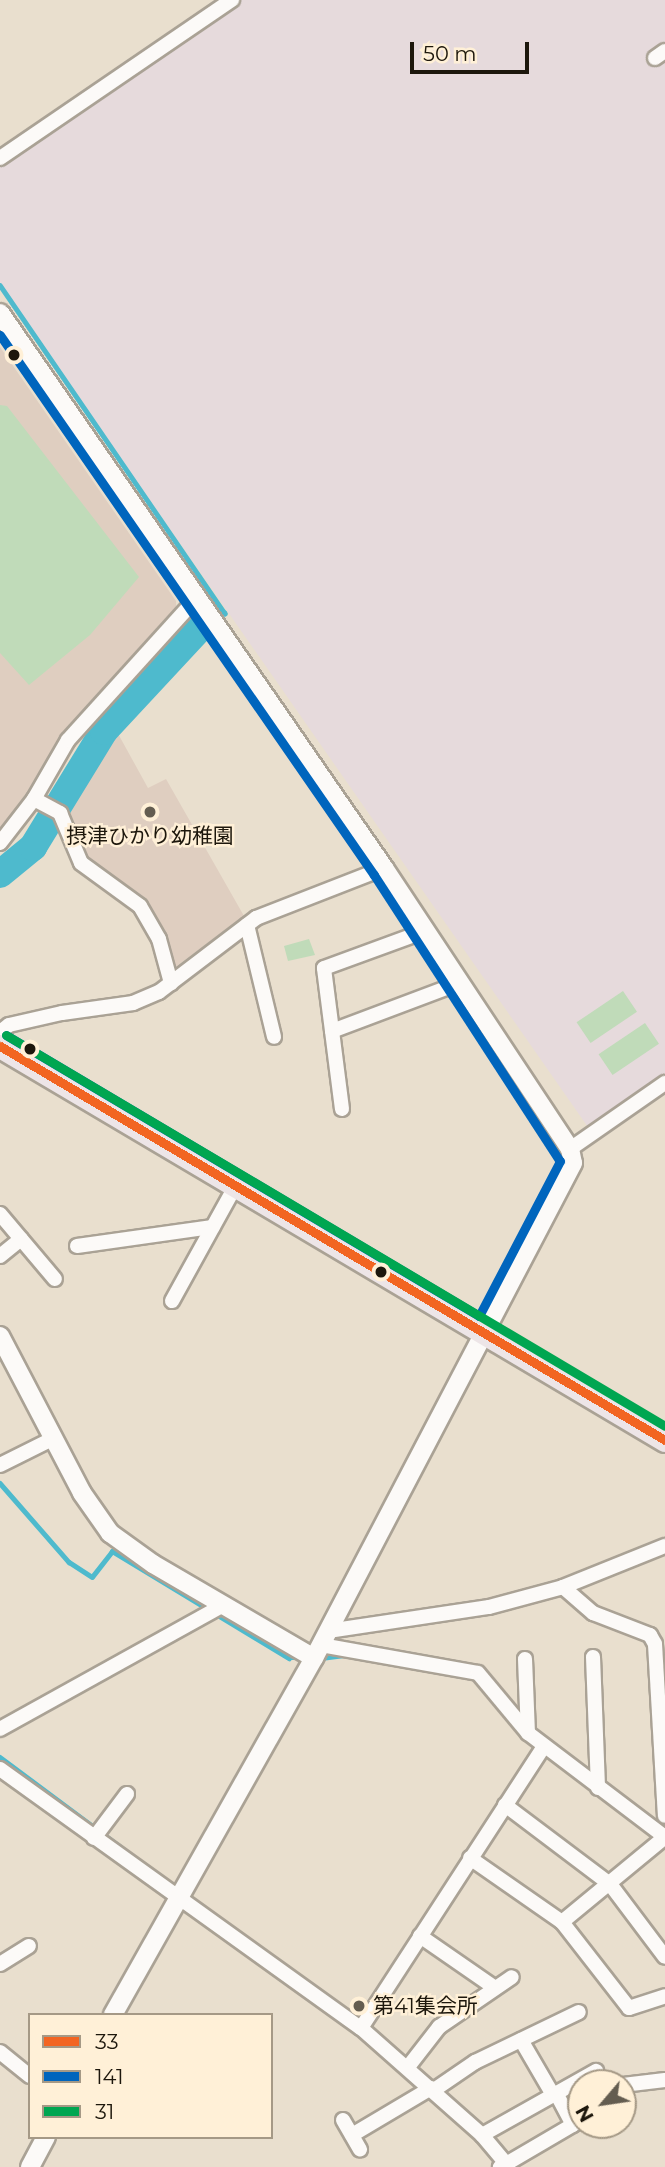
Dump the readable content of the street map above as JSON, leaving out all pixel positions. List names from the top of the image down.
{
  "places": ["摂津ひかり幼稚園", "第41集会所"],
  "lines": ["transit line 141", "transit line 31", "transit line 33"],
  "legend": ["33", "141", "31"],
  "scale_bar": "50 m",
  "north": "bottom left"
}
